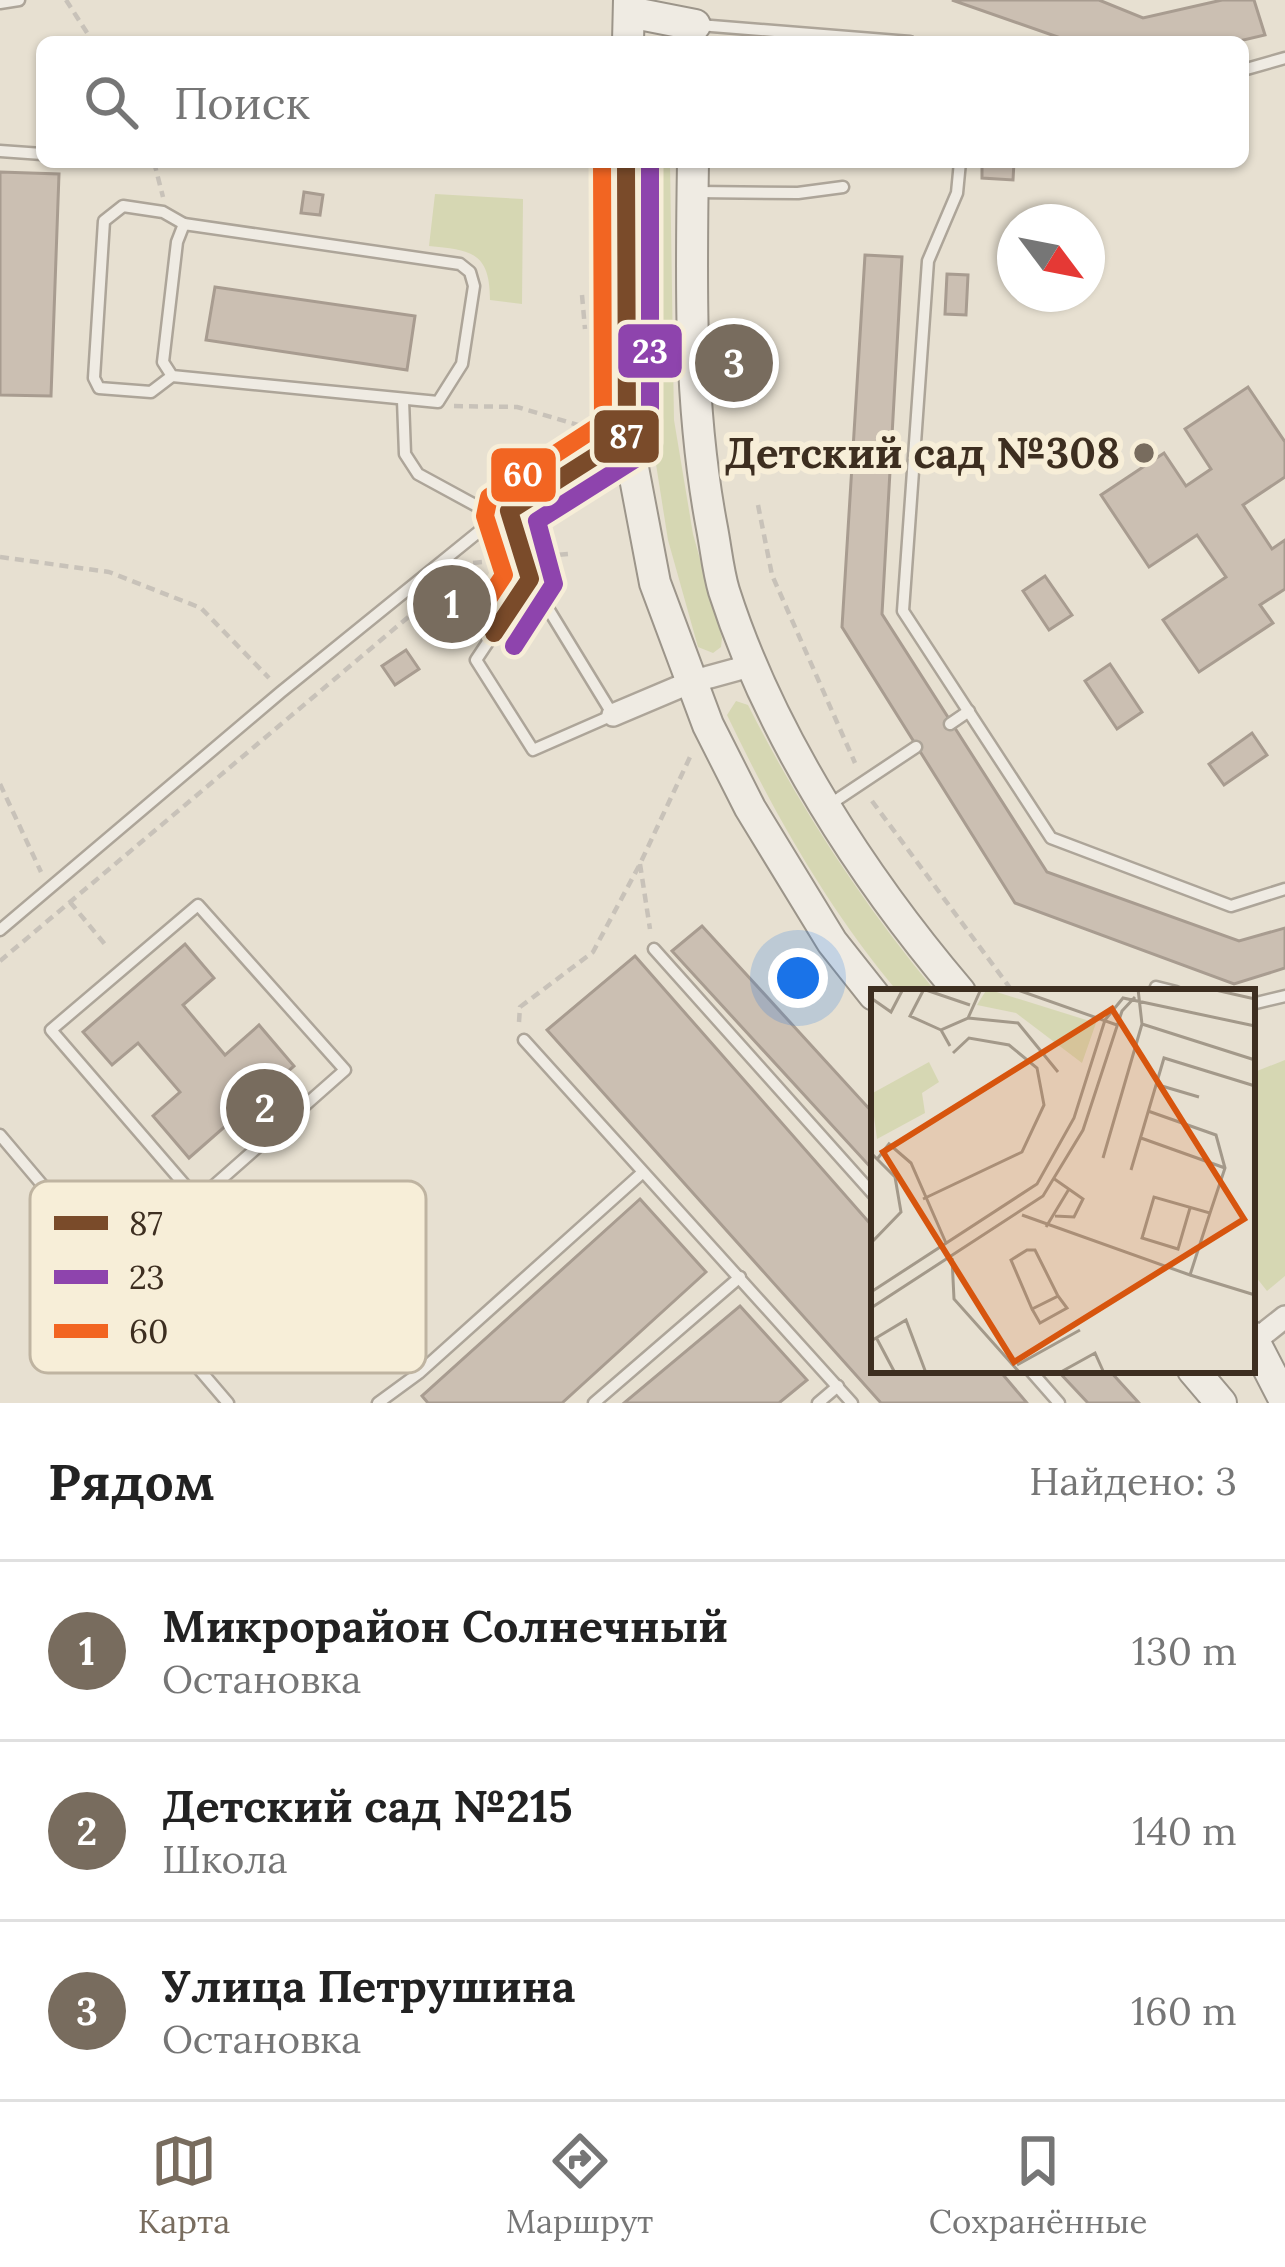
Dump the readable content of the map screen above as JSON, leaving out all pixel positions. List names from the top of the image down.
{
  "places": ["Детский сад №308"],
  "lines": ["transit line 87", "transit line 23", "transit line 60"],
  "legend": ["87", "23", "60"],
  "north": "bottom right",
  "page": {
    "search": "Поиск",
    "pins": ["3", "1", "2"],
    "heading": ["Рядом", "Найдено: 3"],
    "list": [
      {
        "mark": "1",
        "name": "Микрорайон Солнечный",
        "note": "Остановка",
        "value": "130 m"
      },
      {
        "mark": "2",
        "name": "Детский сад №215",
        "note": "Школа",
        "value": "140 m"
      },
      {
        "mark": "3",
        "name": "Улица Петрушина",
        "note": "Остановка",
        "value": "160 m"
      }
    ],
    "nav": ["Карта", "Маршрут", "Сохранённые"]
  }
}
